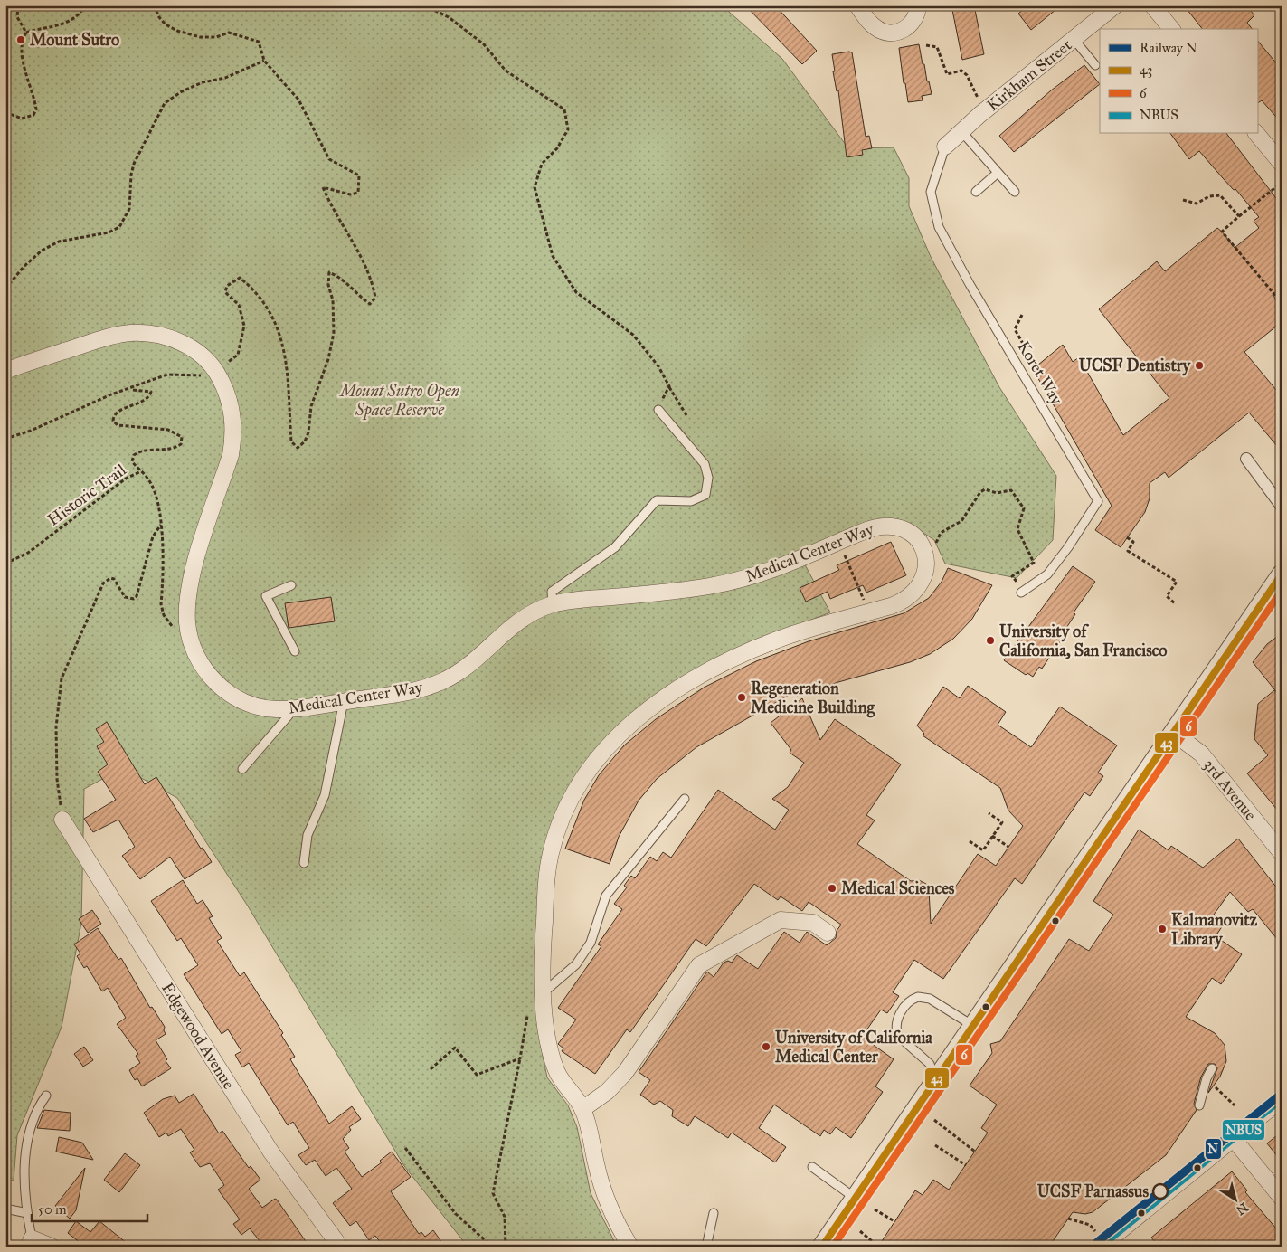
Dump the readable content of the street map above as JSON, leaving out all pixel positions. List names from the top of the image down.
{
  "streets": {
    "street": [
      "Kirkham Street",
      "Medical Center Way",
      "3rd Avenue",
      "Edgewood Avenue"
    ],
    "lane": ["Koret Way"],
    "path": ["Historic Trail"]
  },
  "crossings": [
    ["Kirkham Street", "Koret Way"],
    ["Historic Trail", "Medical Center Way"]
  ],
  "parks": ["Mount Sutro Open Space Reserve"],
  "places": [
    "Mount Sutro",
    "UCSF Dentistry",
    "University of California, San Francisco",
    "Regeneration Medicine Building",
    "Medical Sciences",
    "Kalmanovitz Library",
    "University of California Medical Center",
    "UCSF Parnassus"
  ],
  "lines": [
    "transit line 43",
    "transit line 6",
    "rail line N",
    "transit line NBUS"
  ],
  "legend": [
    "Railway N",
    "43",
    "6",
    "NBUS"
  ],
  "scale_bar": "50 m",
  "north": "bottom right"
}
